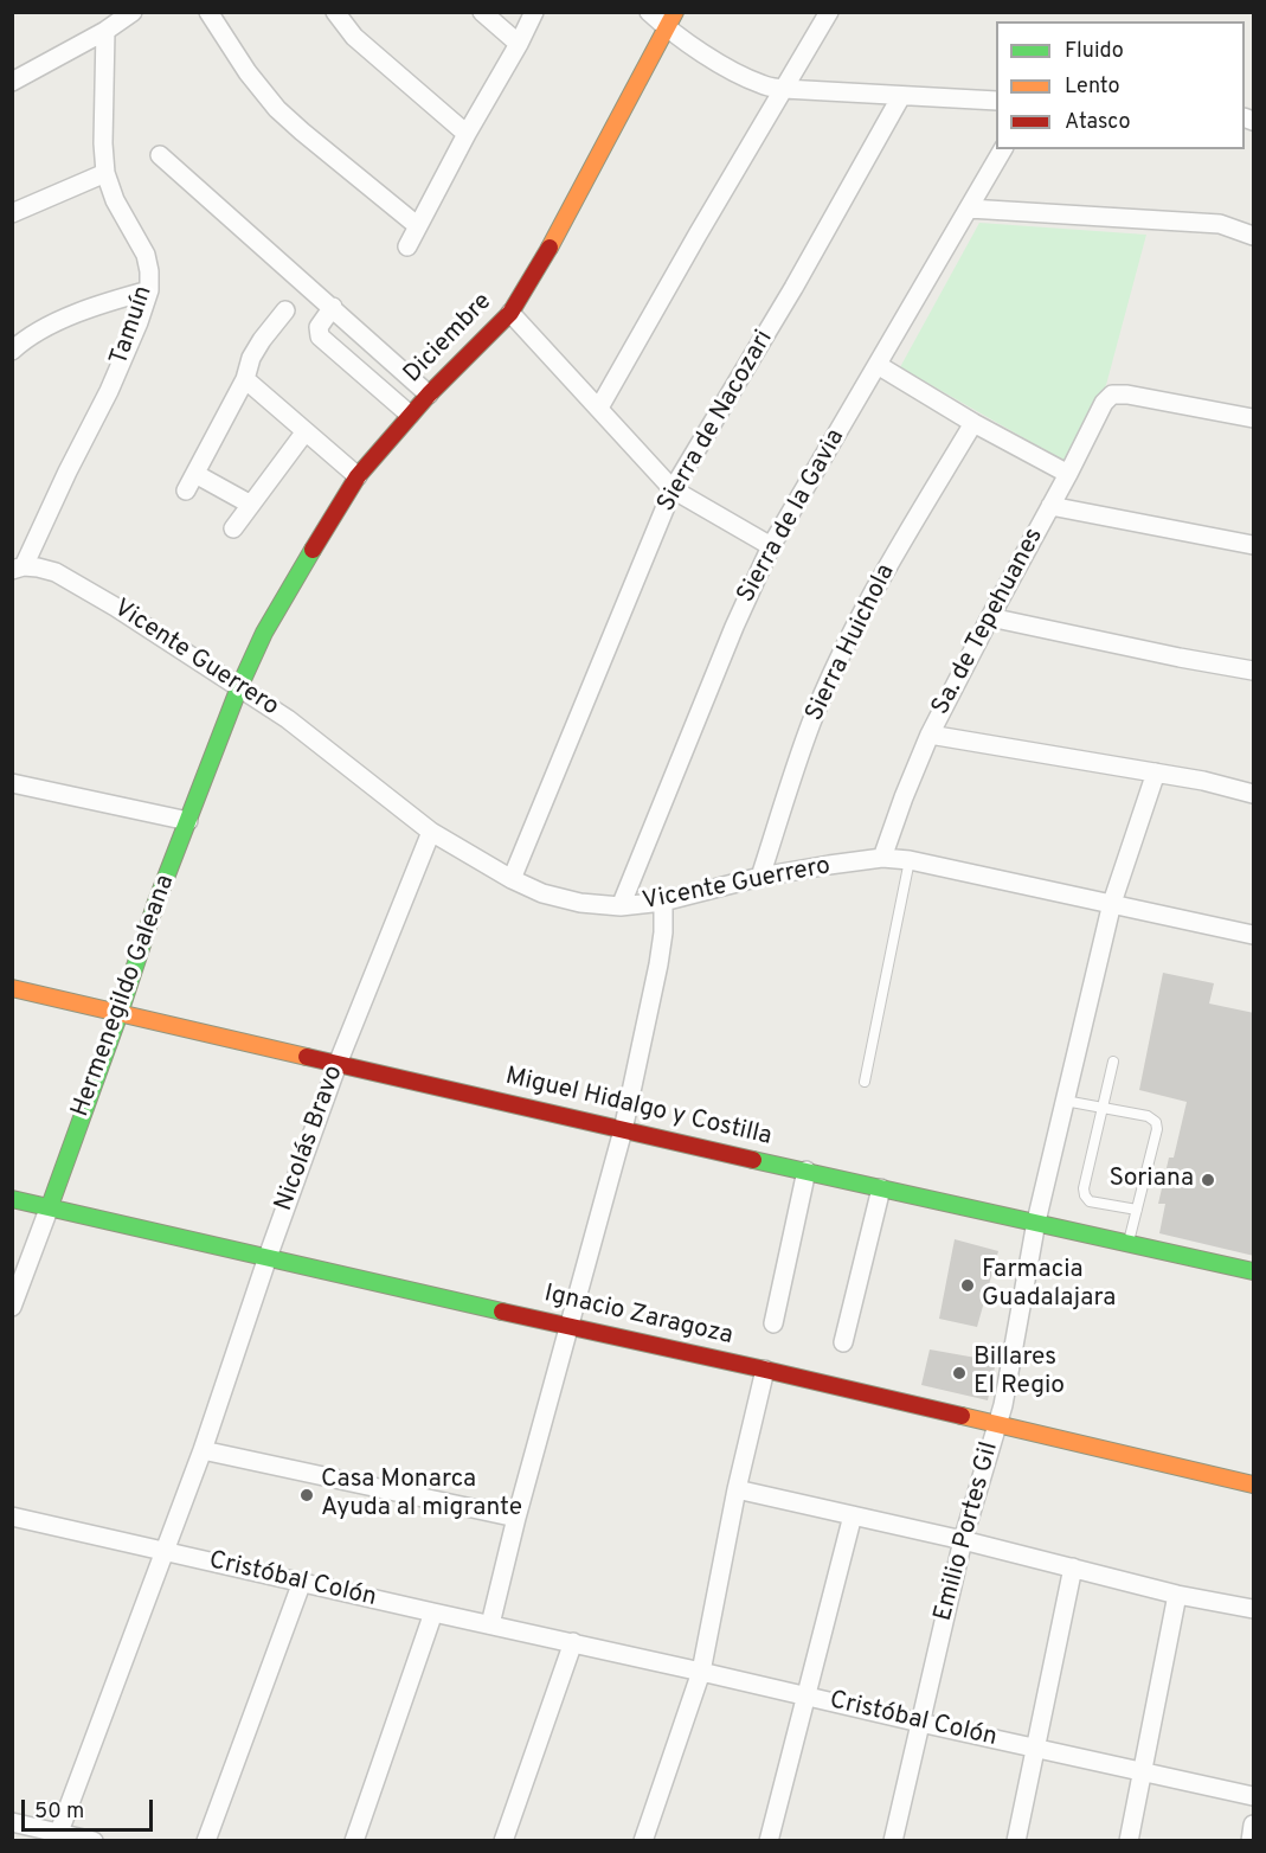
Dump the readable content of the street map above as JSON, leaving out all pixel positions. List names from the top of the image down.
{
  "streets": {
    "main road": [
      "Diciembre",
      "Hermenegildo Galeana",
      "Miguel Hidalgo y Costilla",
      "Ignacio Zaragoza"
    ],
    "street": [
      "Tamuín",
      "Sierra de Nacozari",
      "Sierra de la Gavia",
      "Sa. de Tepehuanes",
      "Sierra Huichola",
      "Vicente Guerrero",
      "Nicolás Bravo",
      "Emilio Portes Gil",
      "Cristóbal Colón"
    ]
  },
  "crossings": [
    ["Tamuín", "Vicente Guerrero"],
    ["Diciembre", "Vicente Guerrero"],
    ["Diciembre", "Hermenegildo Galeana"],
    ["Sierra de Nacozari", "Vicente Guerrero"],
    ["Sierra de la Gavia", "Vicente Guerrero"],
    ["Sa. de Tepehuanes", "Vicente Guerrero"],
    ["Sierra Huichola", "Vicente Guerrero"],
    ["Vicente Guerrero", "Hermenegildo Galeana"],
    ["Vicente Guerrero", "Nicolás Bravo"],
    ["Vicente Guerrero", "Emilio Portes Gil"],
    ["Hermenegildo Galeana", "Miguel Hidalgo y Costilla"],
    ["Hermenegildo Galeana", "Ignacio Zaragoza"],
    ["Miguel Hidalgo y Costilla", "Nicolás Bravo"],
    ["Miguel Hidalgo y Costilla", "Emilio Portes Gil"],
    ["Nicolás Bravo", "Ignacio Zaragoza"],
    ["Nicolás Bravo", "Cristóbal Colón"],
    ["Ignacio Zaragoza", "Emilio Portes Gil"],
    ["Emilio Portes Gil", "Cristóbal Colón"]
  ],
  "places": [
    "Soriana",
    "Farmacia Guadalajara",
    "Billares El Regio",
    "Casa Monarca Ayuda al migrante"
  ],
  "legend": ["Fluido", "Lento", "Atasco"],
  "scale_bar": "50 m"
}
